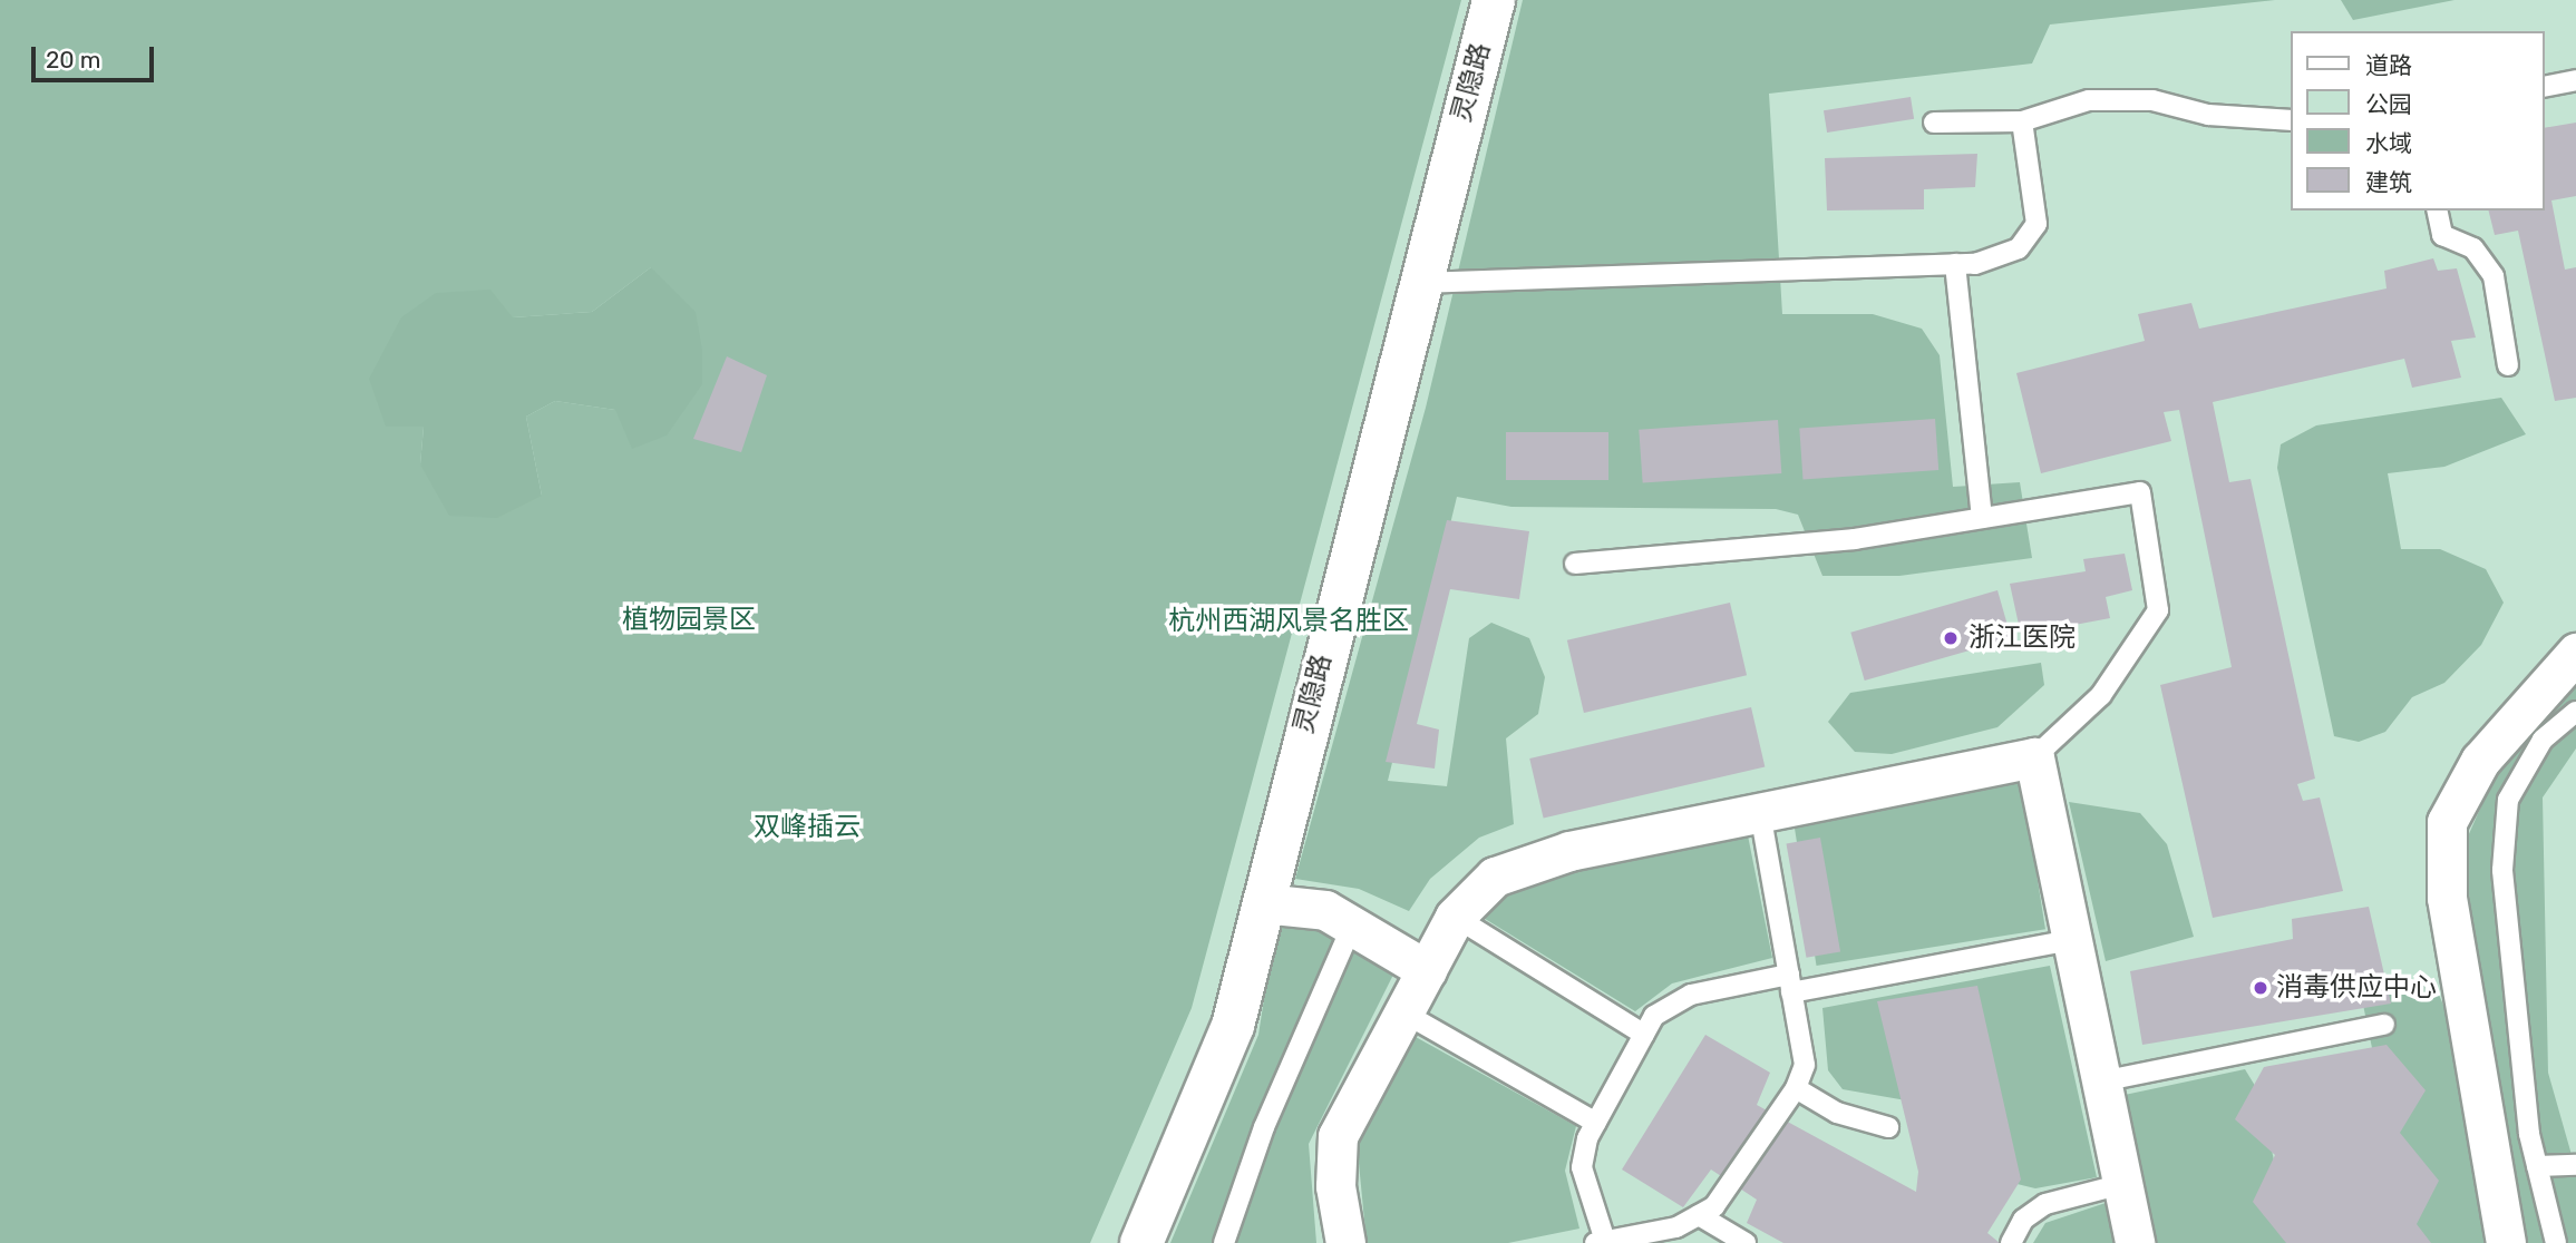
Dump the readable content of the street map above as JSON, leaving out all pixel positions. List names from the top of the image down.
{
  "streets": {
    "main road": ["灵隐路"]
  },
  "parks": ["植物园景区", "杭州西湖风景名胜区", "双峰插云"],
  "places": ["浙江医院", "消毒供应中心"],
  "legend": [
    "道路",
    "公园",
    "水域",
    "建筑"
  ],
  "scale_bar": "20 m"
}
